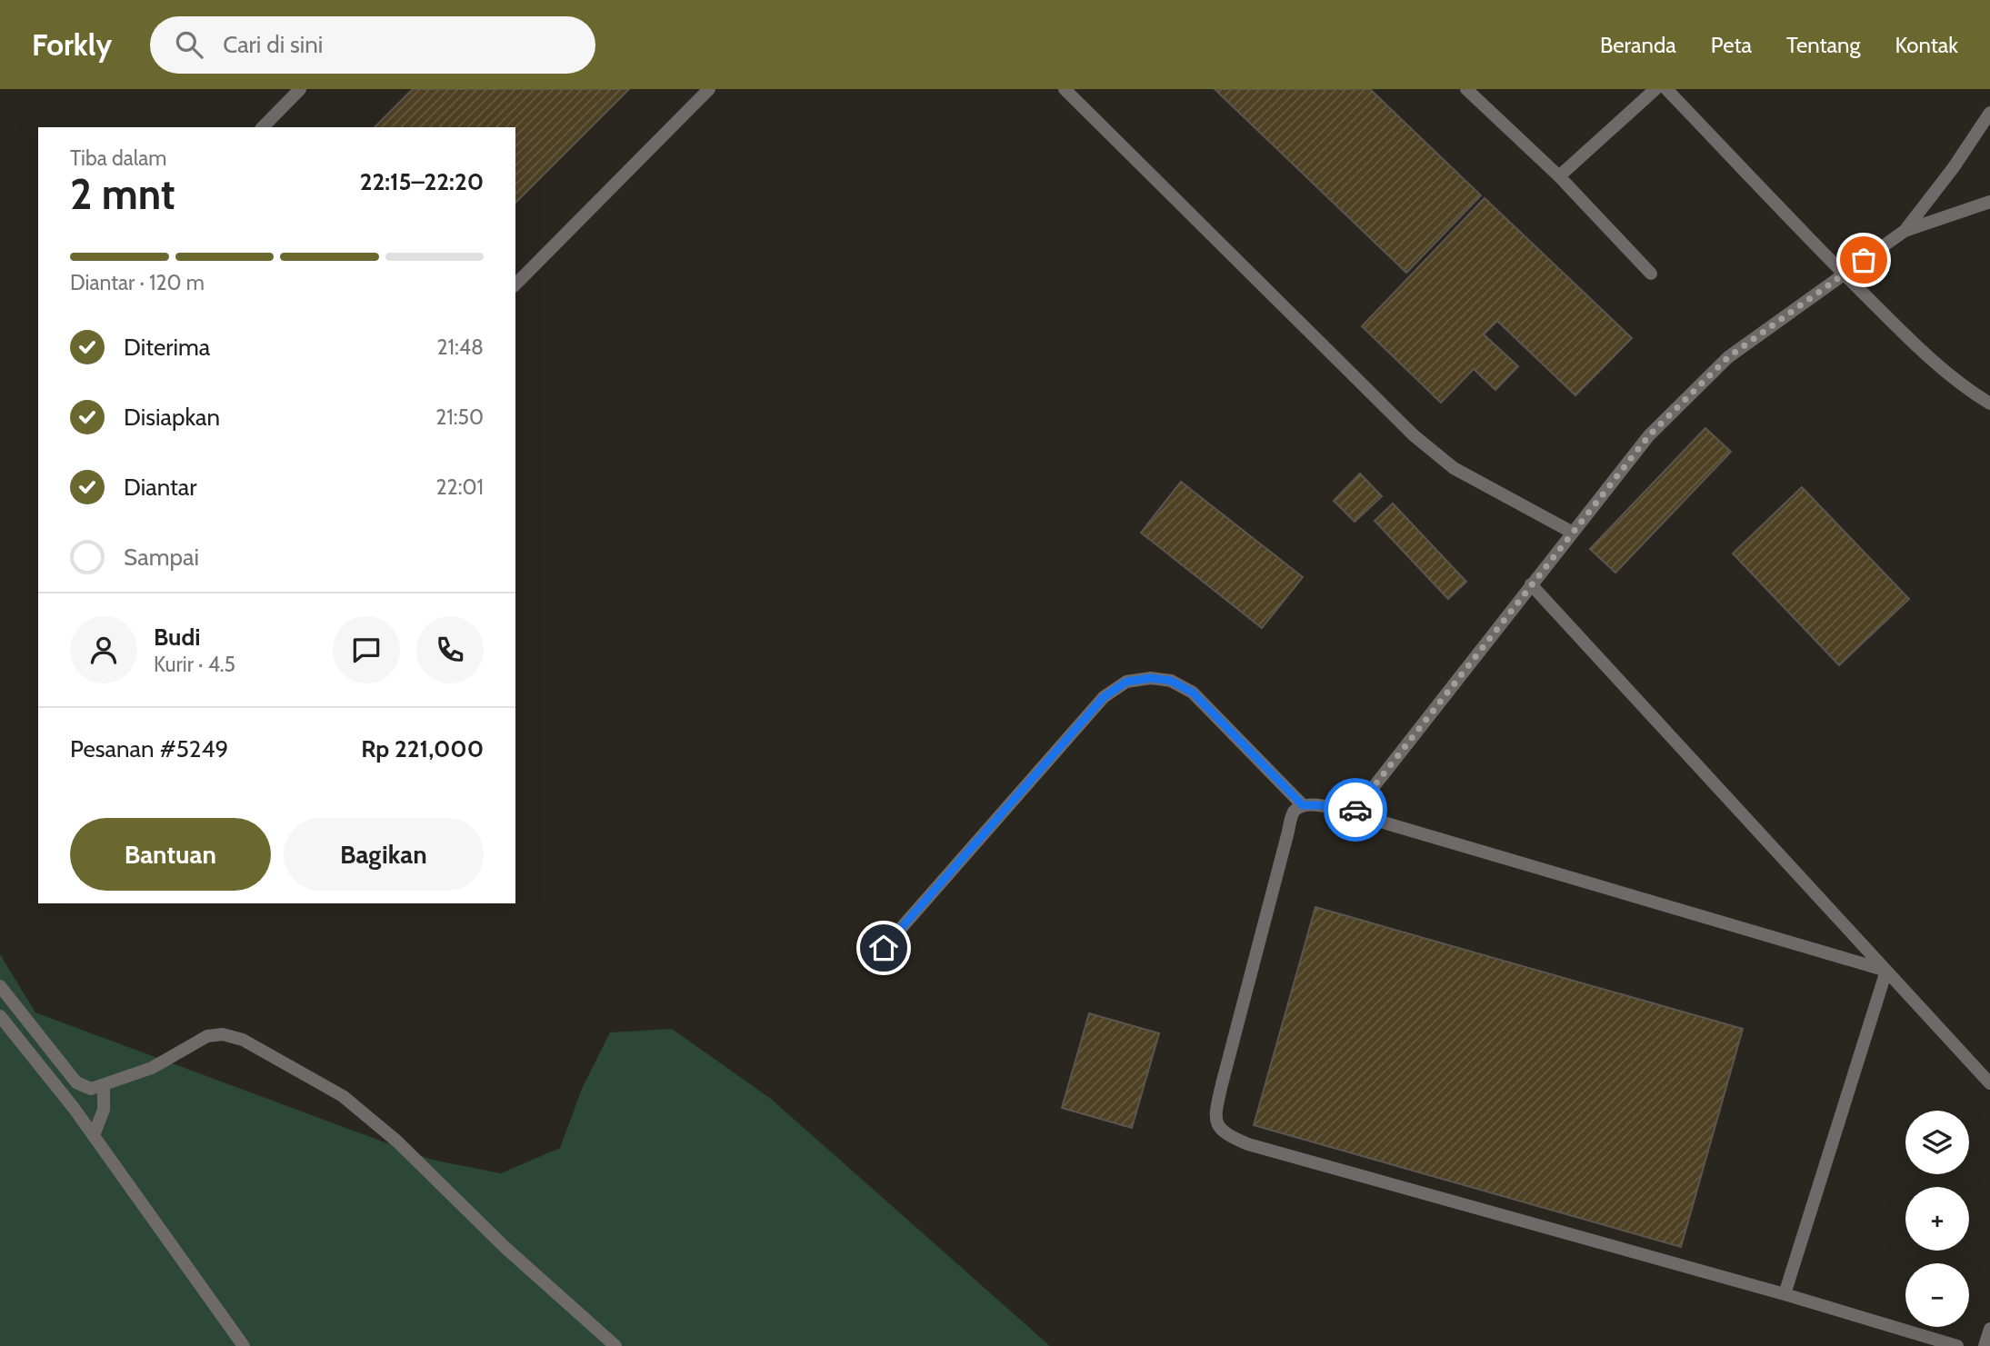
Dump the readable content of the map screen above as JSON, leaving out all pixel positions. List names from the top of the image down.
{
  "page": {
    "header": "Forkly",
    "search": "Cari di sini",
    "nav": [
      "Beranda",
      "Peta",
      "Tentang",
      "Kontak"
    ],
    "heading": ["2 mnt", "Tiba dalam", "22:15–22:20"],
    "panel": [
      "Budi",
      "Kurir · 4.5",
      "Pesanan #5249",
      "Rp 221,000"
    ],
    "bar": "Diantar · 120 m",
    "list": [
      ["Diterima", "21:48"],
      ["Disiapkan", "21:50"],
      ["Diantar", "22:01"],
      "Sampai"
    ],
    "buttons": ["Bantuan", "Bagikan"],
    "map_buttons": ["+", "−"]
  }
}
